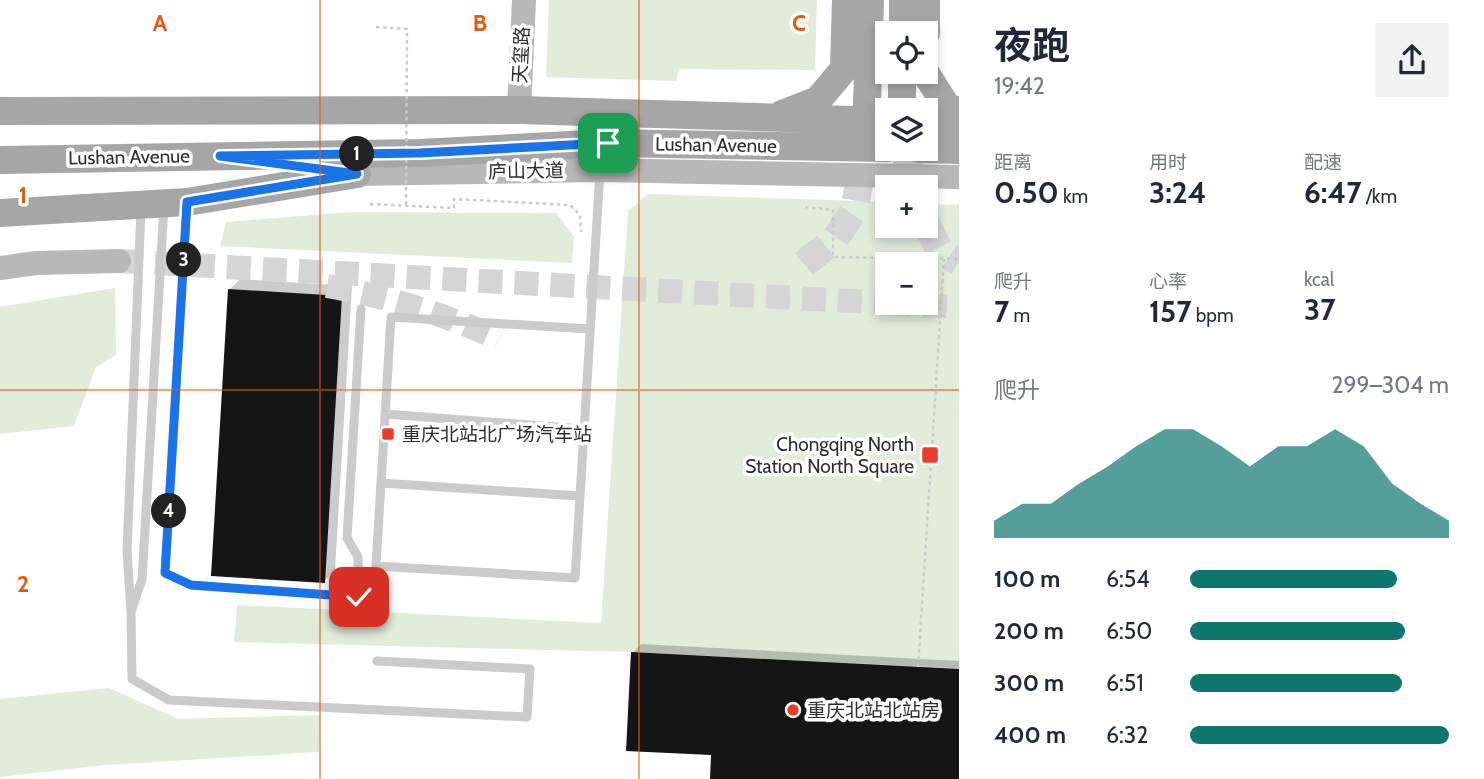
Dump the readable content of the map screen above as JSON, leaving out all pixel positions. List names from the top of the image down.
{
  "streets": {
    "main road": ["Lushan Avenue"],
    "street": ["天玺路", "庐山大道"]
  },
  "crossings": [
    ["天玺路", "Lushan Avenue"],
    ["Lushan Avenue", "庐山大道"]
  ],
  "places": {
    "transit": ["重庆北站北广场汽车站", "Chongqing North Station North Square"],
    "other": ["重庆北站北站房"]
  },
  "page": {
    "heading": ["夜跑", "19:42"],
    "map_buttons": ["+", "−"],
    "stats": [
      ["距离", "0.50 km"],
      ["用时", "3:24"],
      ["配速", "6:47 /km"],
      ["爬升", "7 m"],
      ["心率", "157 bpm"],
      ["kcal", "37"]
    ],
    "pins": ["1", "3", "4"],
    "chart": ["爬升", "299–304 m"],
    "list": [
      {
        "name": "100 m",
        "note": "6:54"
      },
      {
        "name": "200 m",
        "note": "6:50"
      },
      {
        "name": "300 m",
        "note": "6:51"
      },
      {
        "name": "400 m",
        "note": "6:32"
      }
    ]
  },
  "grid": {
    "columns": ["A", "B", "C"],
    "rows": ["1", "2"]
  }
}
